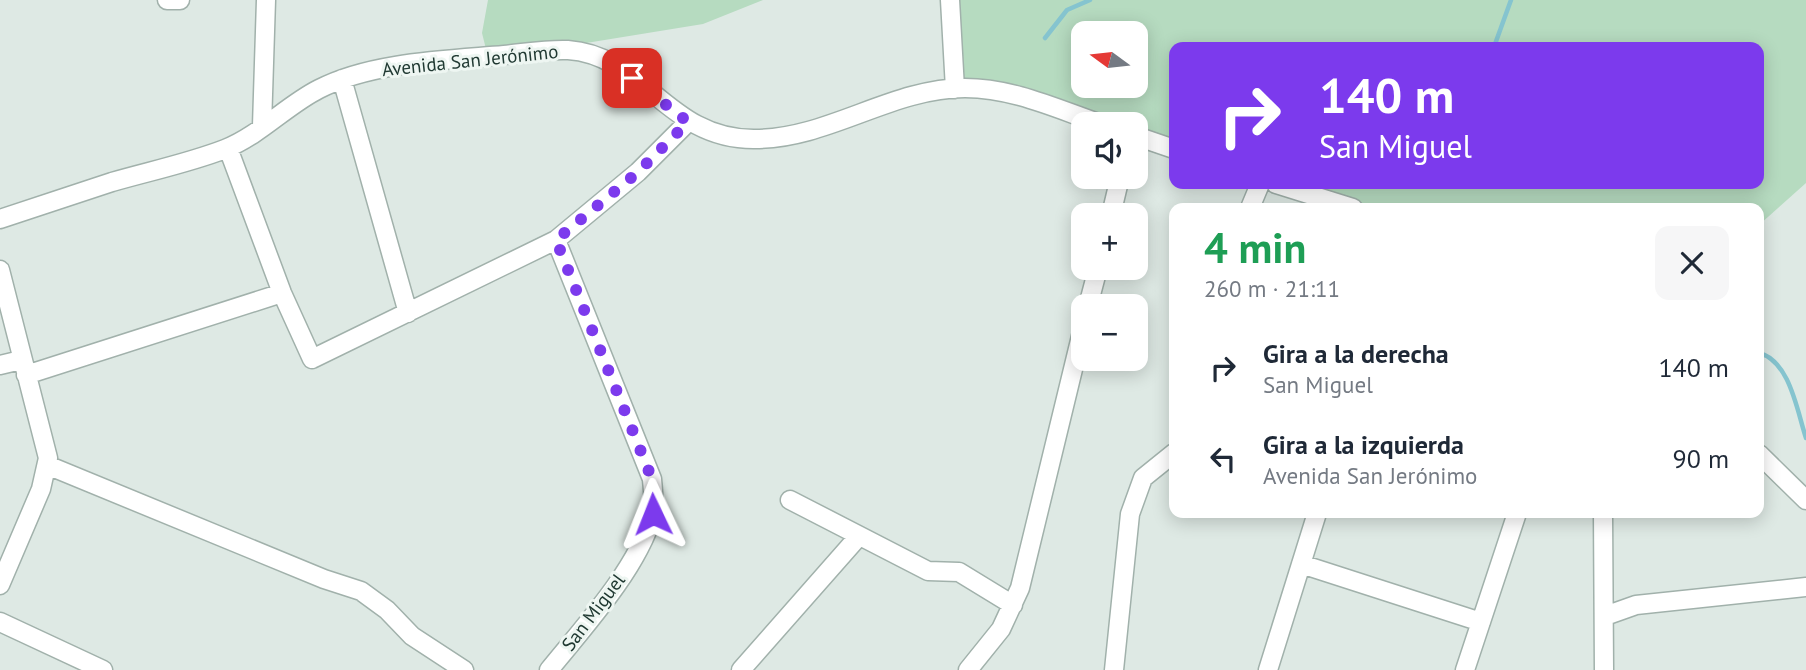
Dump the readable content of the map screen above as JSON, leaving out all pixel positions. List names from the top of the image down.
{
  "streets": {
    "street": ["Avenida San Jerónimo", "San Miguel"]
  },
  "north": "left",
  "page": {
    "map_buttons": ["+", "−"],
    "turn": ["140 m", "San Miguel"],
    "heading": ["4 min", "260 m · 21:11"],
    "list": [
      {
        "name": "Gira a la derecha",
        "note": "San Miguel",
        "value": "140 m"
      },
      {
        "name": "Gira a la izquierda",
        "note": "Avenida San Jerónimo",
        "value": "90 m"
      }
    ]
  }
}
